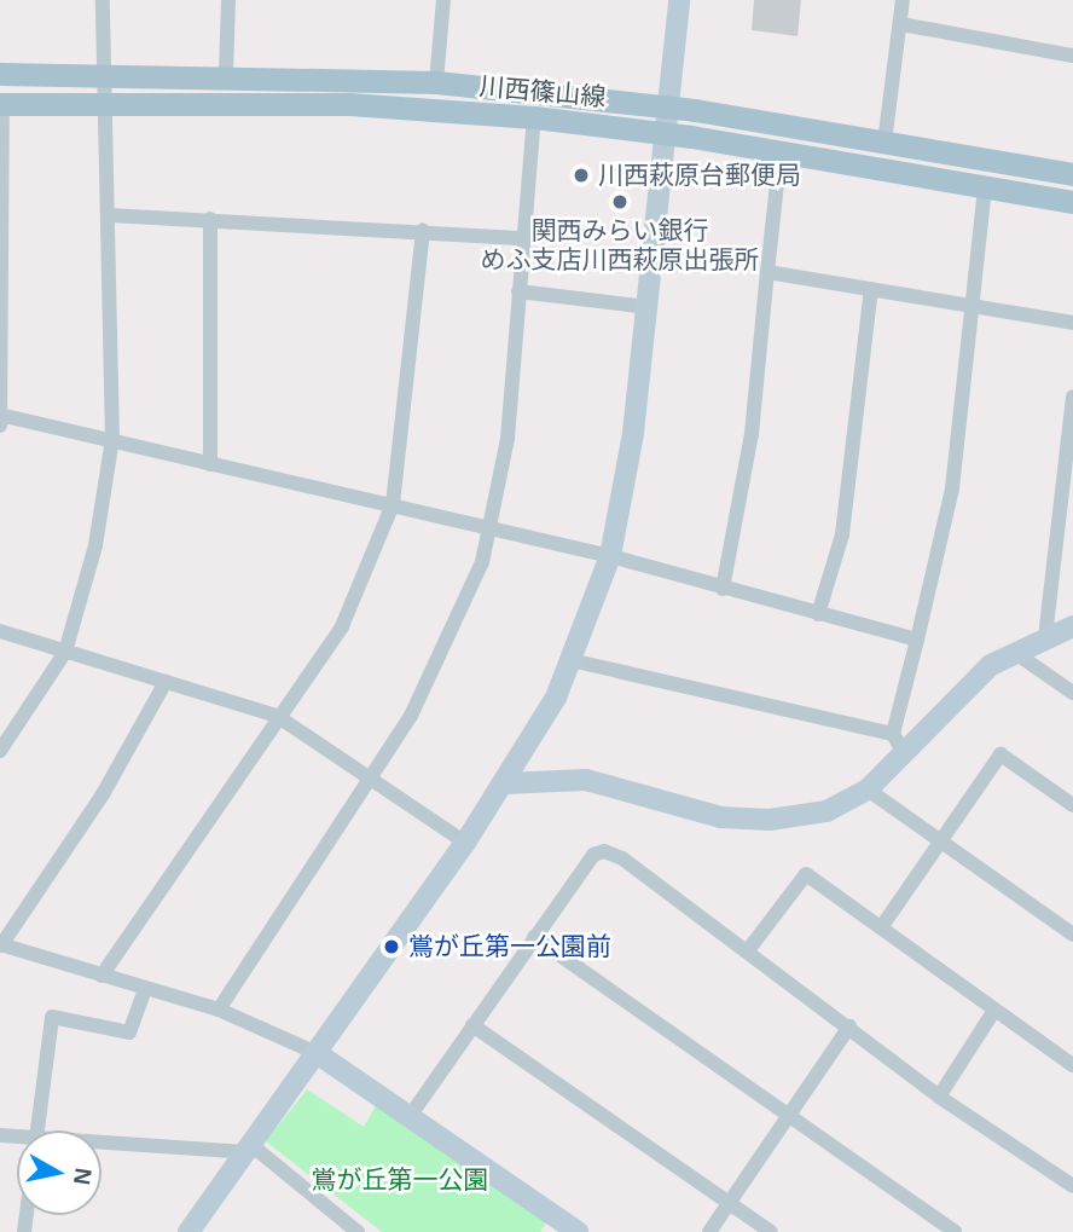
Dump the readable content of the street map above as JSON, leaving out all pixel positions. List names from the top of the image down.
{
  "streets": {
    "main road": ["川西篠山線"]
  },
  "parks": ["鴬が丘第一公園"],
  "places": ["川西萩原台郵便局", "関西みらい銀行 めふ支店川西萩原出張所", "鴬が丘第一公園前"],
  "north": "right"
}
